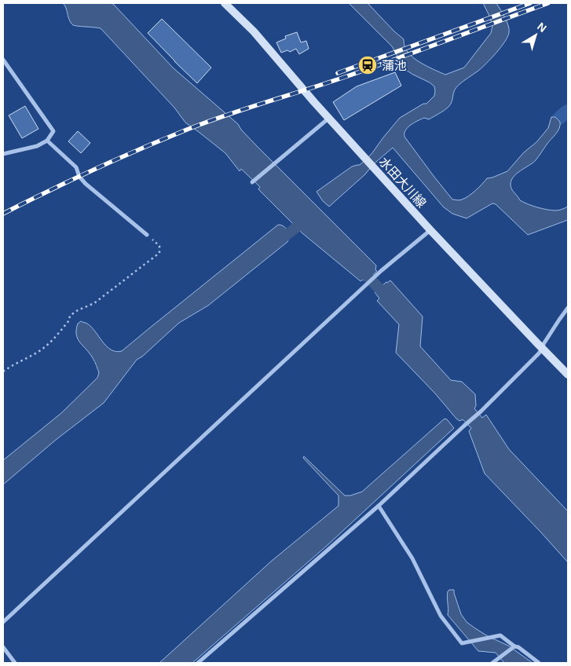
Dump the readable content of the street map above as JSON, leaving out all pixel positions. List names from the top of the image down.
{
  "streets": {
    "main road": ["水田大川線"]
  },
  "places": {
    "station": ["蒲池"]
  },
  "north": "top right"
}
